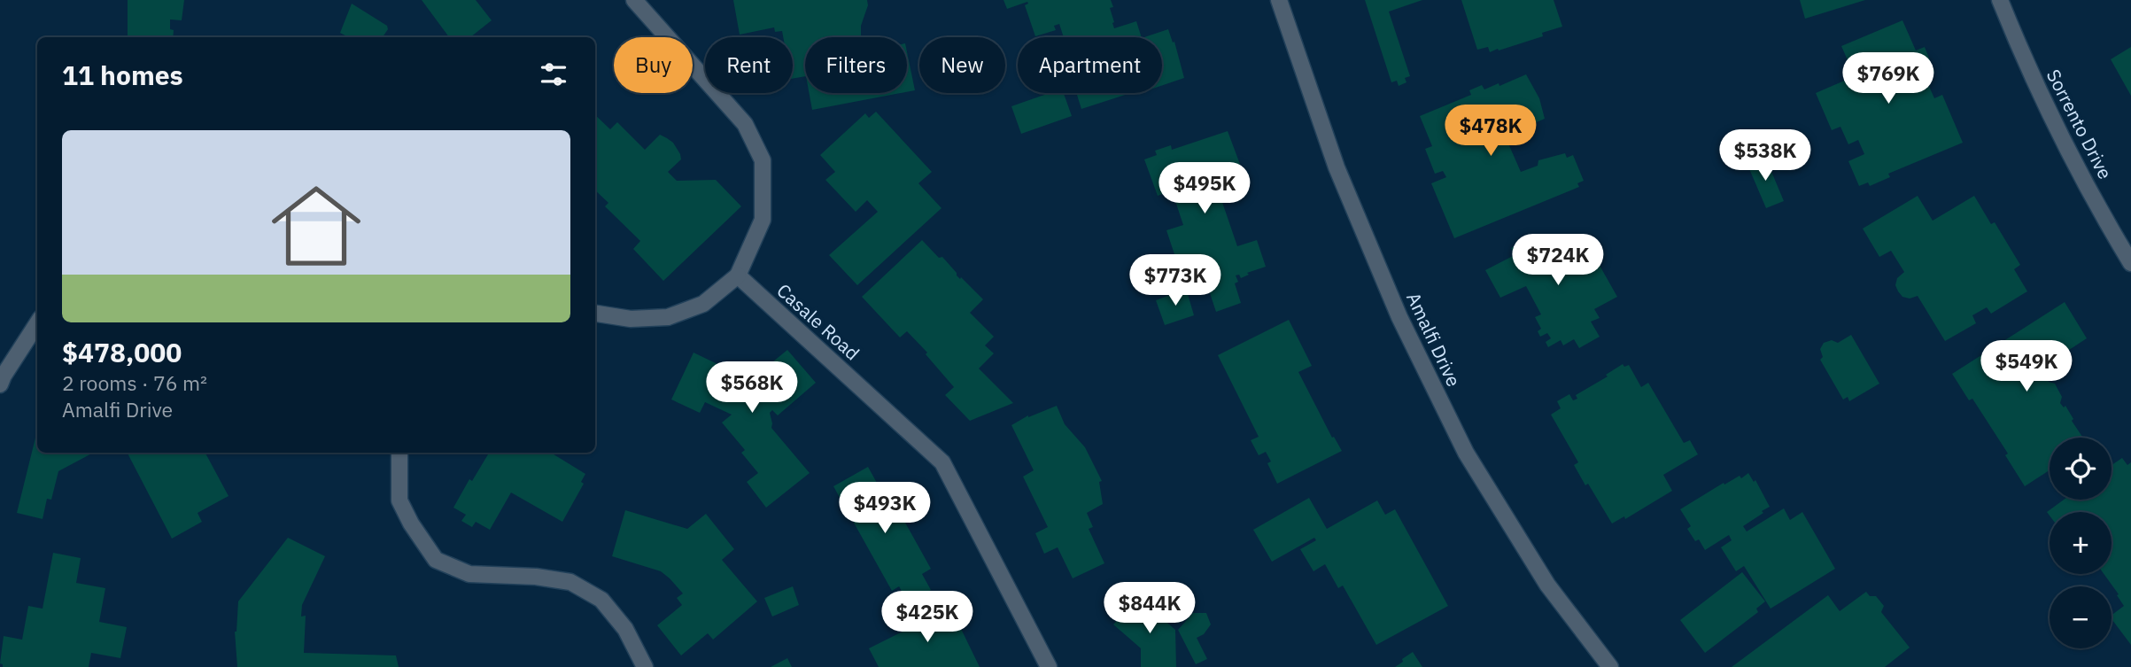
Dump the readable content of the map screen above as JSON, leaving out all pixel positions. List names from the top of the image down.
{
  "streets": {
    "street": ["Sorrento Drive", "Casale Road", "Amalfi Drive"]
  },
  "page": {
    "chip": [
      "Buy",
      "Rent",
      "Filters",
      "New",
      "Apartment"
    ],
    "heading": "11 homes",
    "price": [
      "$769K",
      "$478K",
      "$538K",
      "$495K",
      "$724K",
      "$773K",
      "$549K",
      "$568K",
      "$493K",
      "$844K",
      "$425K"
    ],
    "list": [
      {
        "name": "$478,000",
        "note": "2 rooms · 76 m² · Amalfi Drive"
      }
    ],
    "map_buttons": ["+", "−"]
  }
}
